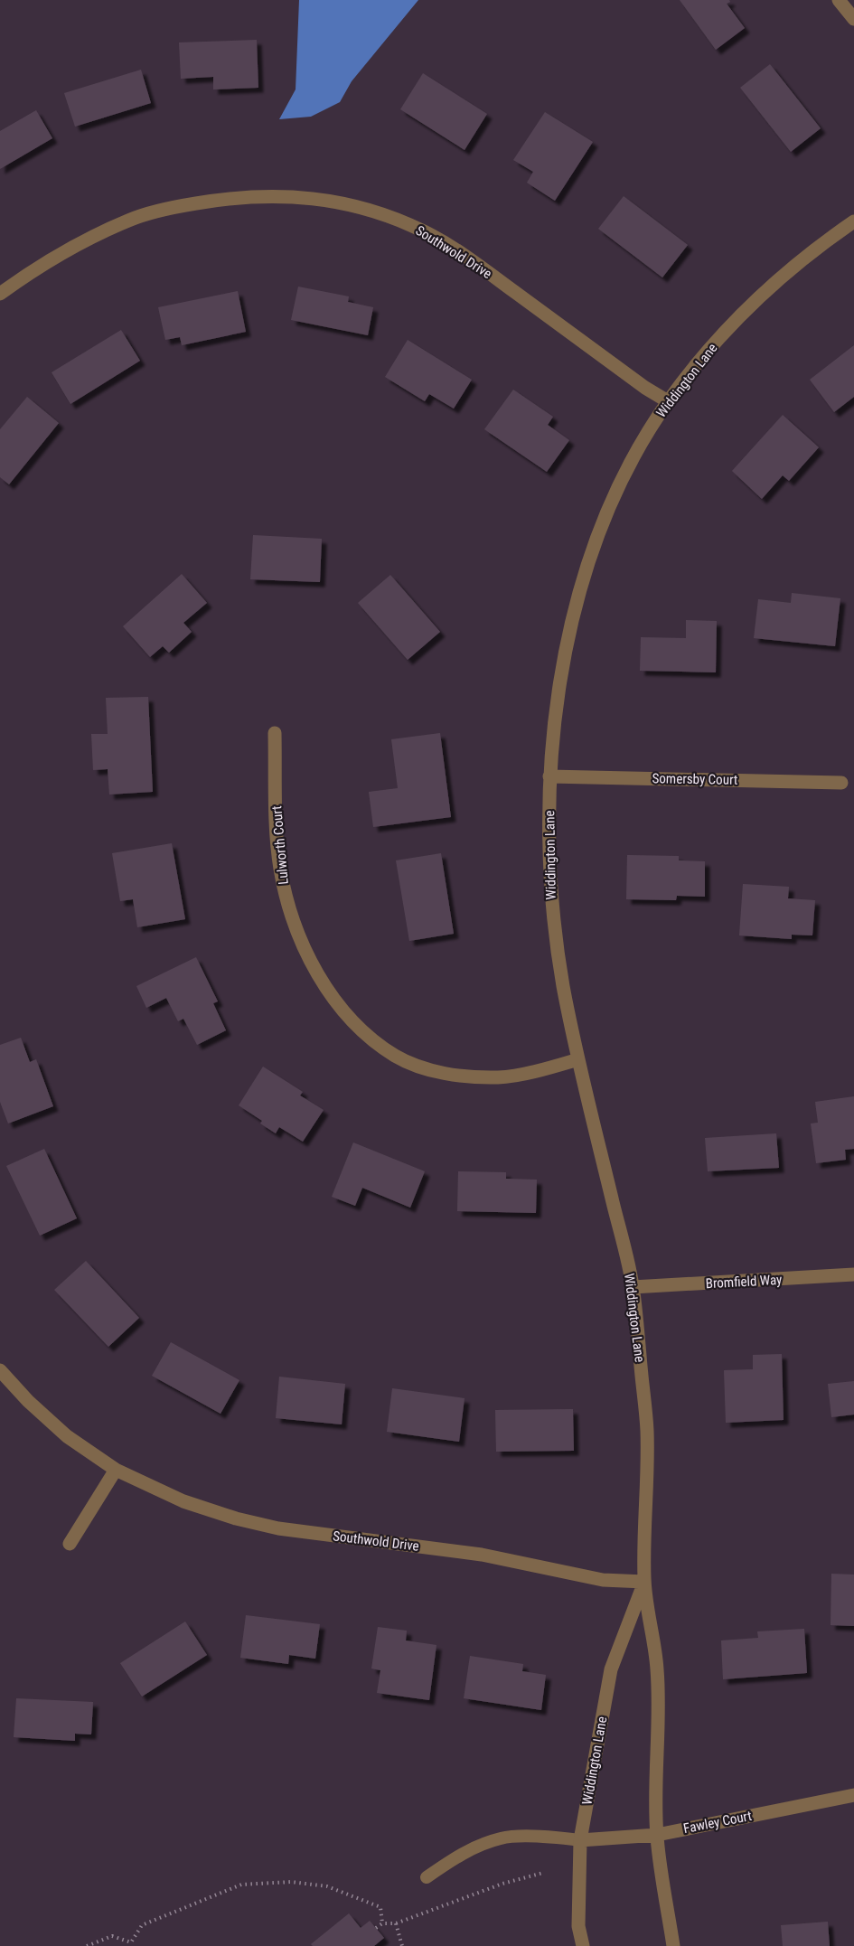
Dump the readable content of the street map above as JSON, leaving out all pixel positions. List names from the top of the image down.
{
  "streets": {
    "street": [
      "Southwold Drive",
      "Widdington Lane",
      "Somersby Court",
      "Lulworth Court",
      "Bromfield Way",
      "Fawley Court"
    ]
  },
  "crossings": [
    ["Southwold Drive", "Widdington Lane"],
    ["Widdington Lane", "Somersby Court"],
    ["Widdington Lane", "Lulworth Court"],
    ["Widdington Lane", "Bromfield Way"],
    ["Widdington Lane", "Fawley Court"]
  ]
}
